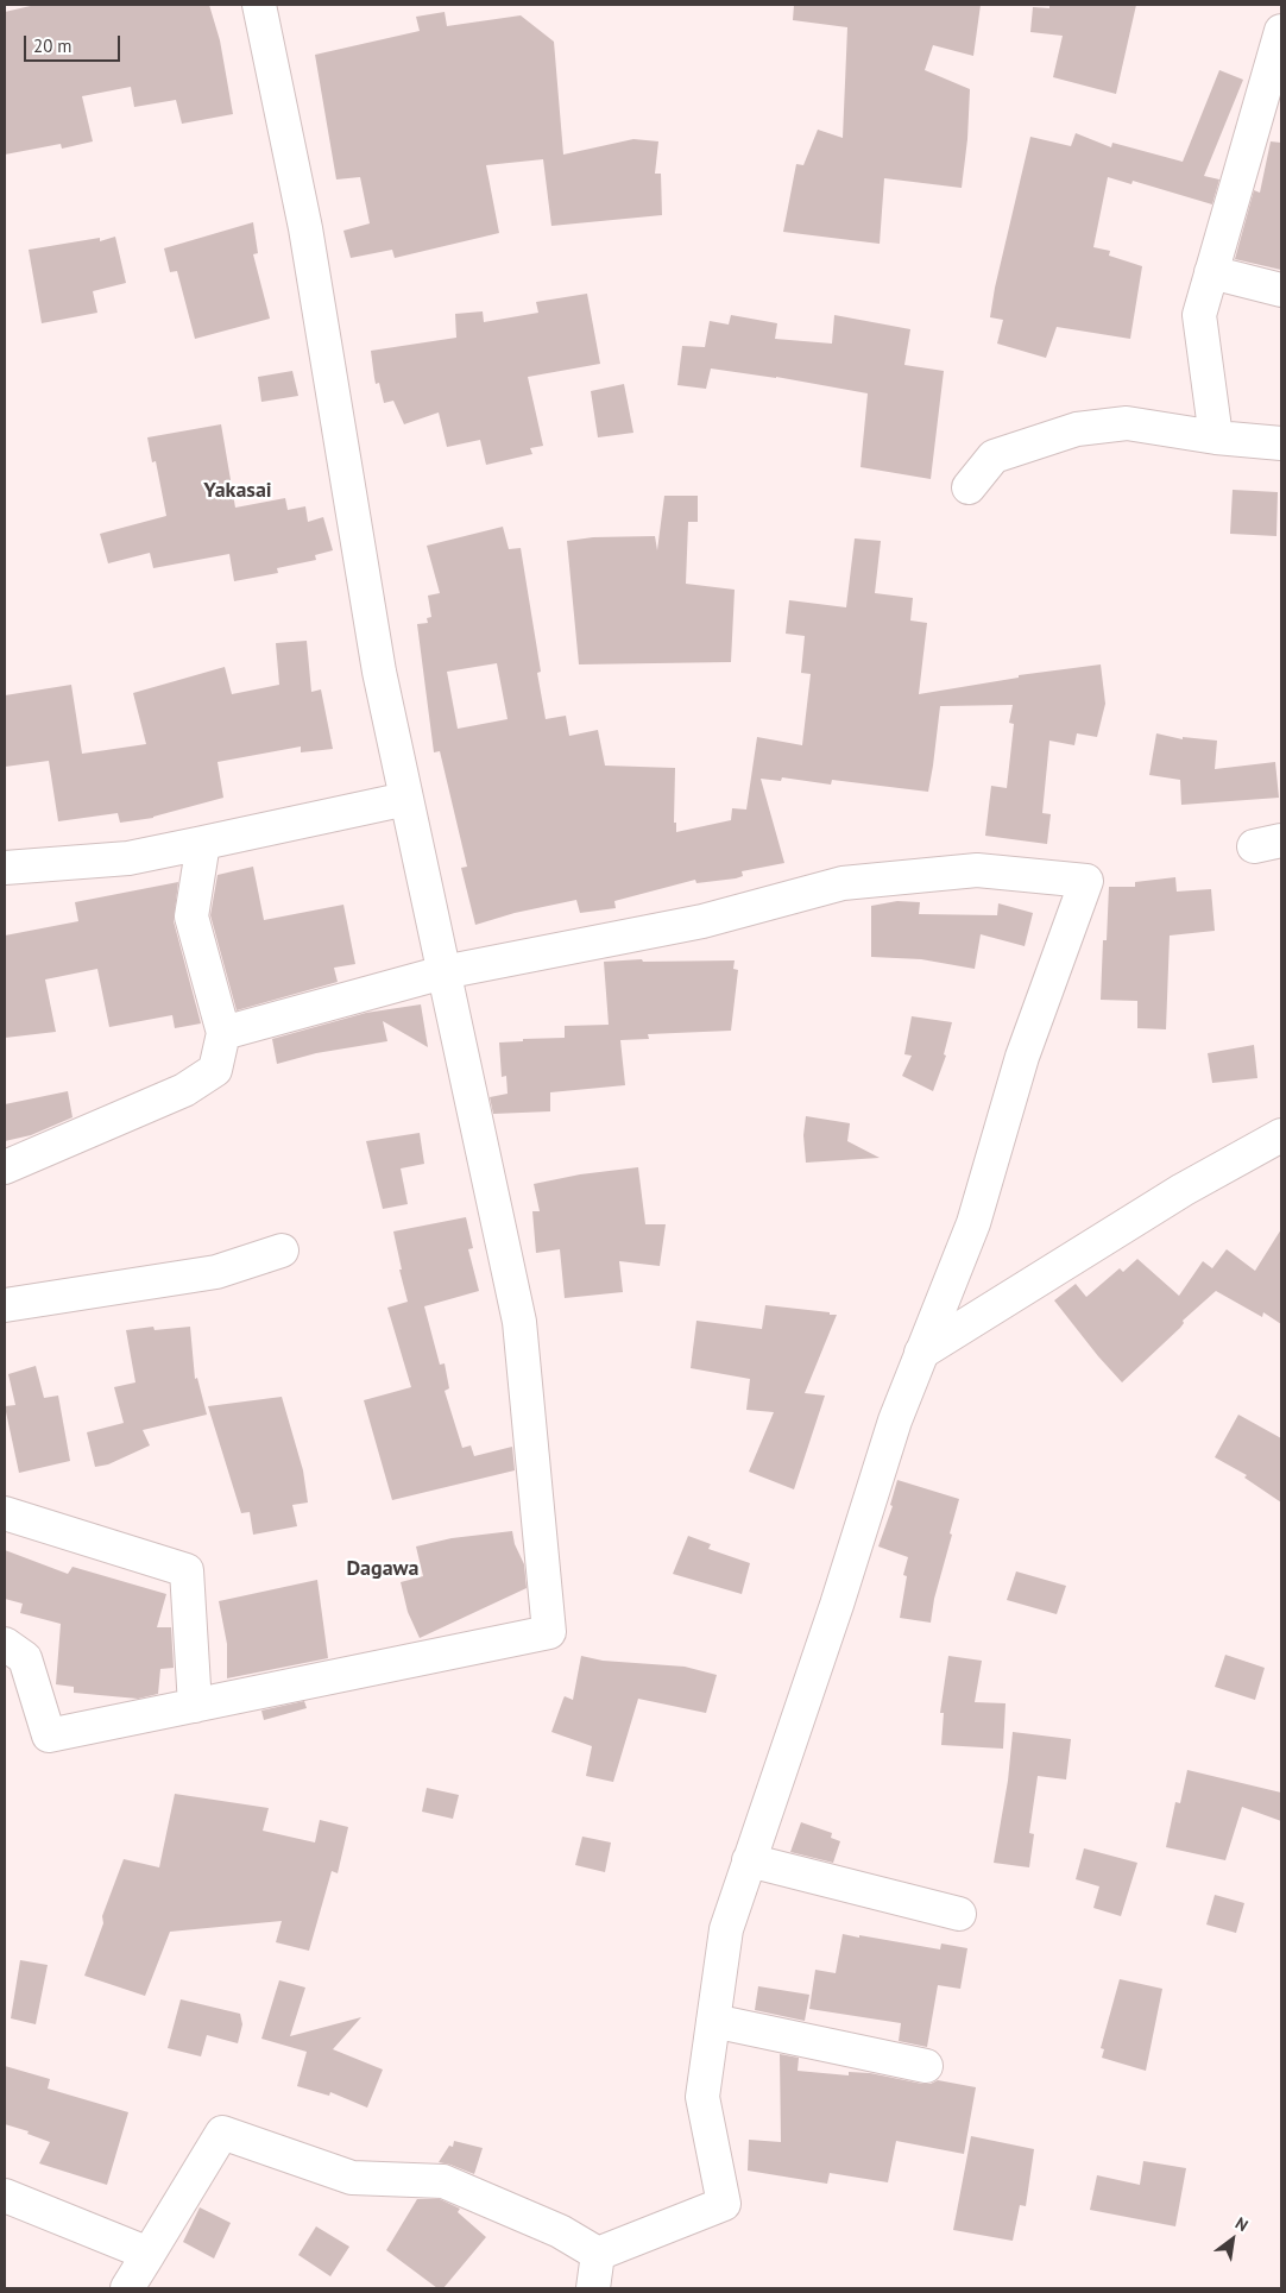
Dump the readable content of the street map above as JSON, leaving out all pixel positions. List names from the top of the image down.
{
  "districts": ["Yakasai", "Dagawa"],
  "scale_bar": "20 m",
  "north": "top right"
}
